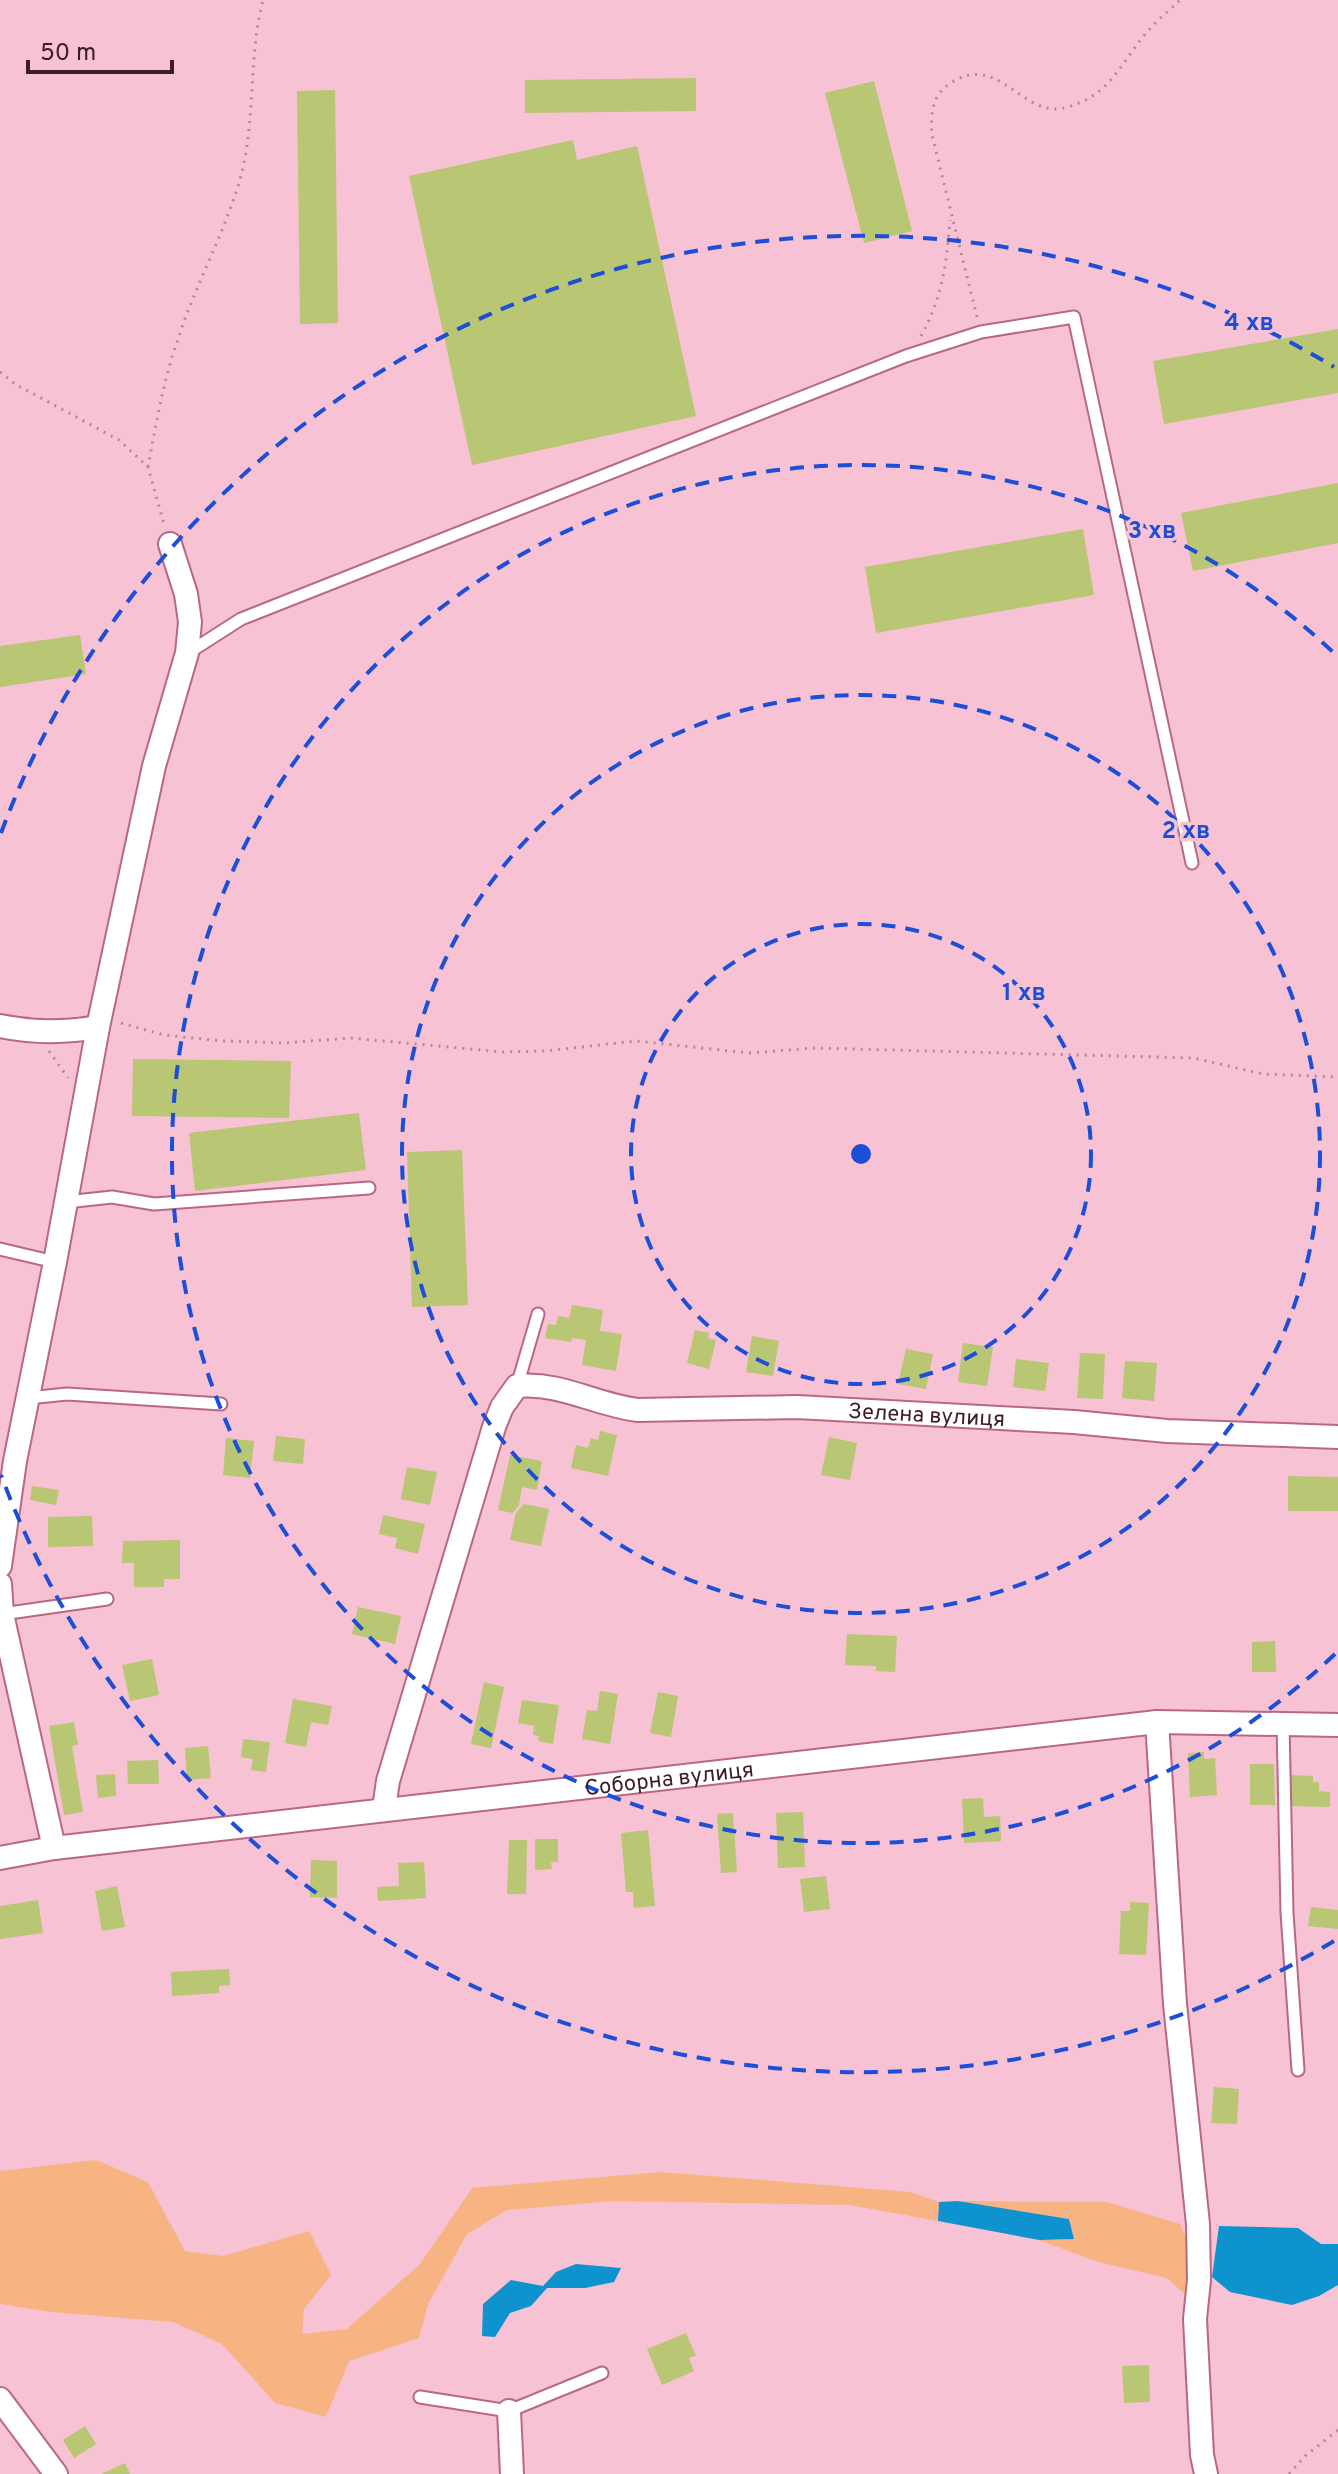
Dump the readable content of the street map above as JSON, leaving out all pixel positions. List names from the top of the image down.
{
  "streets": {
    "street": ["Зелена вулиця", "Соборна вулиця"]
  },
  "scale_bar": "50 m",
  "rings": [
    "4 хв",
    "3 хв",
    "2 хв",
    "1 хв"
  ]
}
